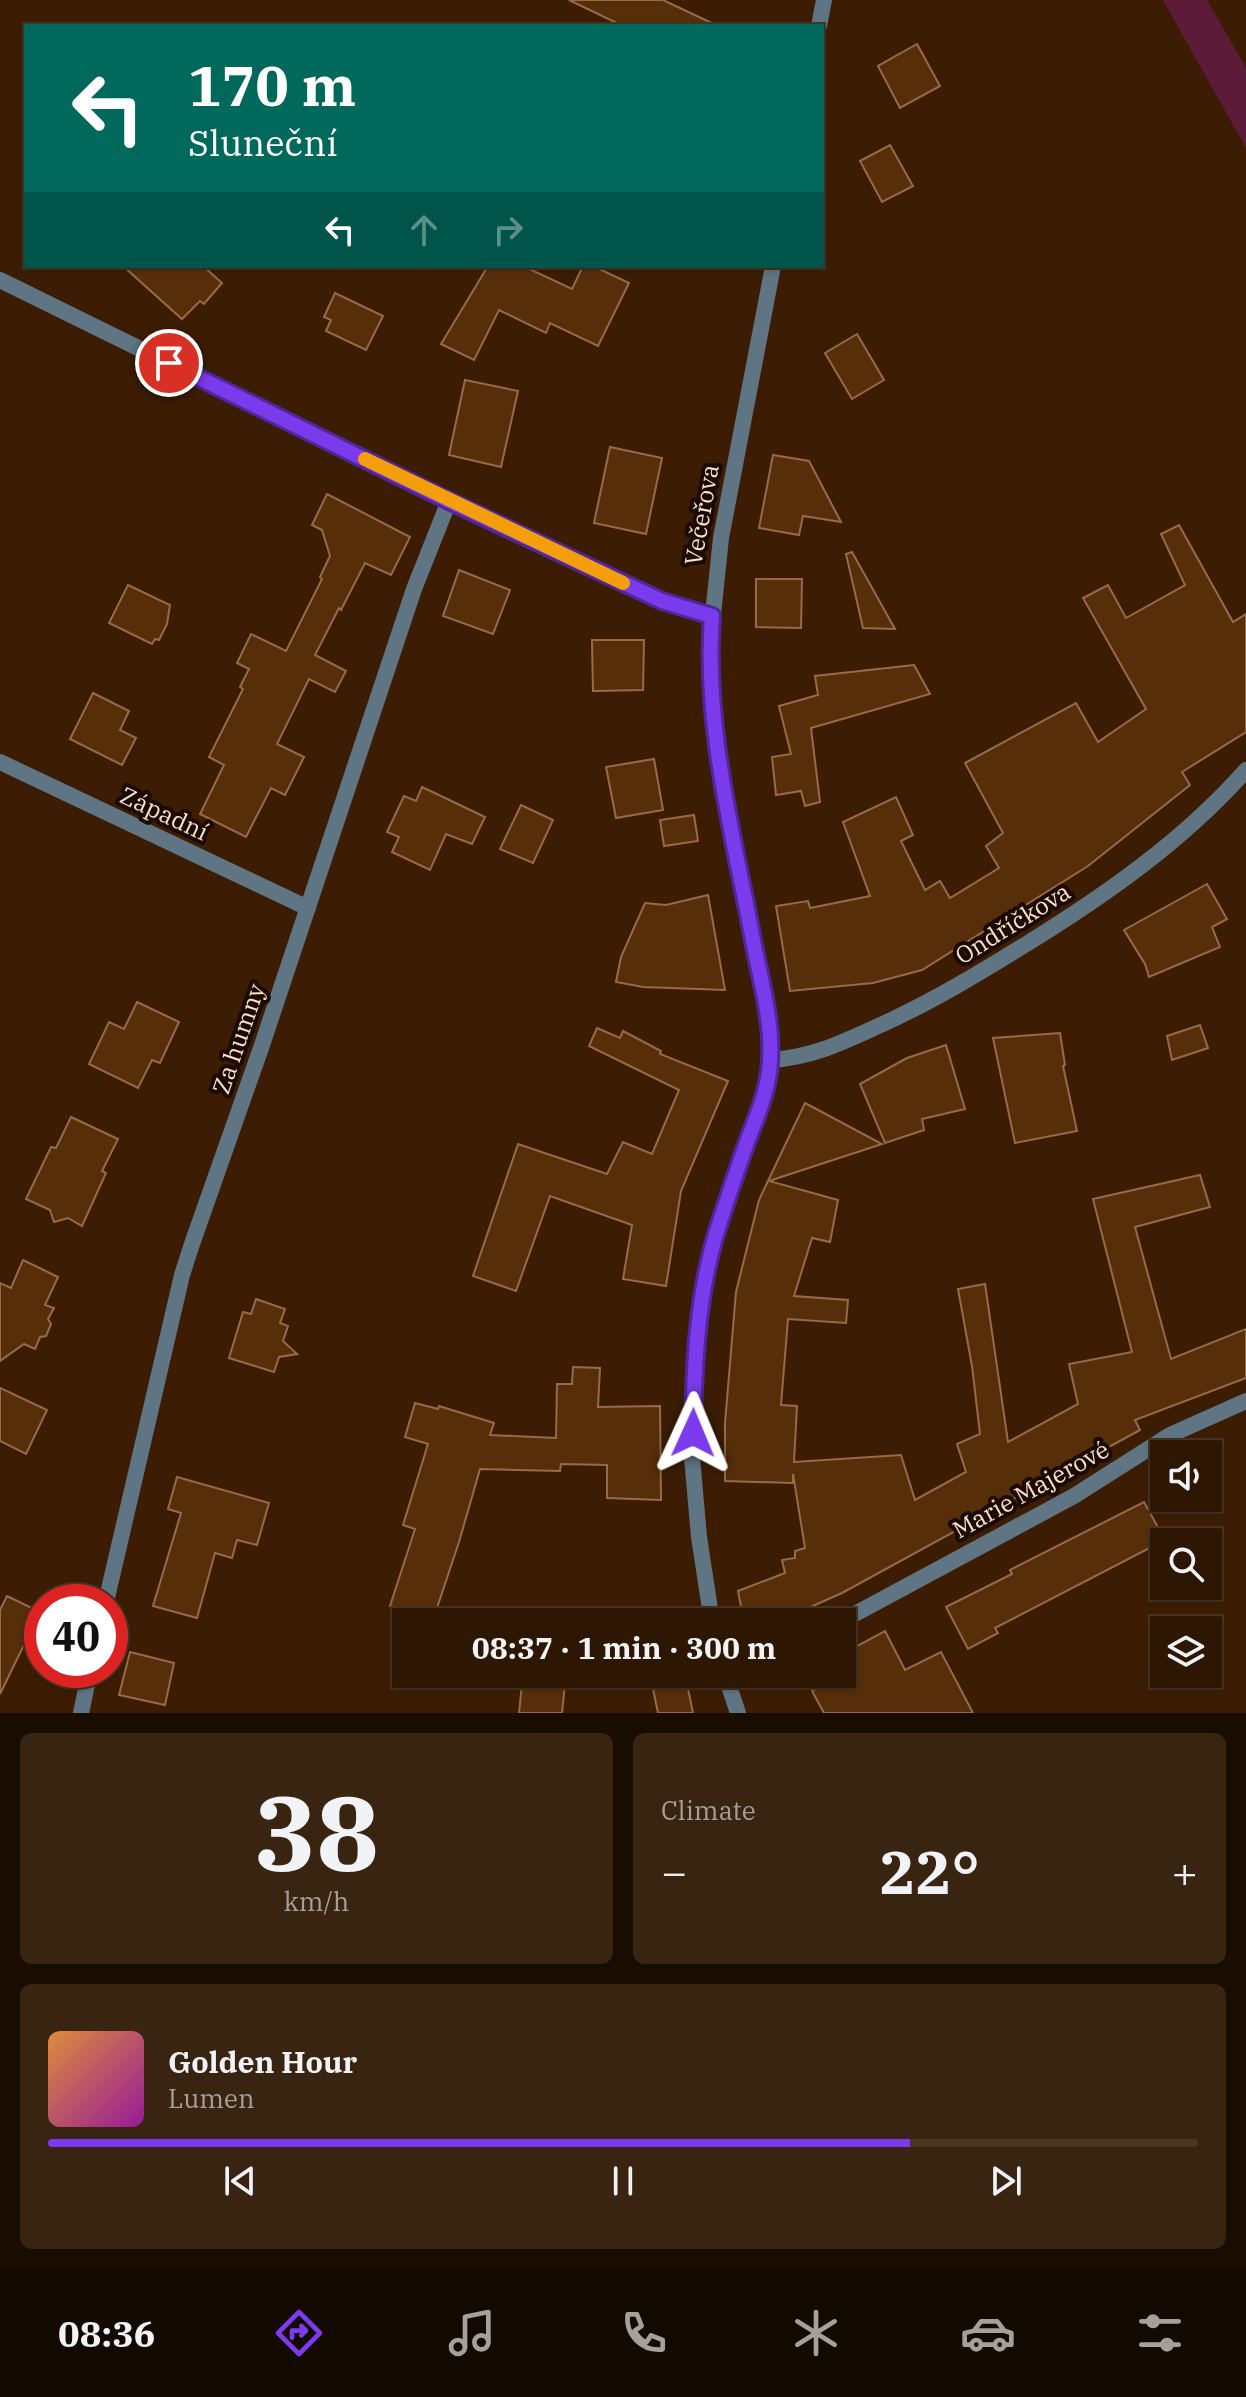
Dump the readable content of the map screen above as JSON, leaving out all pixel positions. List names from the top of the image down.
{
  "streets": {
    "street": [
      "Večeřova",
      "Západní",
      "Ondříčkova",
      "Za humny",
      "Marie Majerové"
    ]
  },
  "crossings": [
    ["Večeřova", "Ondříčkova"],
    ["Západní", "Za humny"]
  ],
  "page": {
    "turn": ["170 m", "Sluneční"],
    "limit": "40",
    "trip": "08:37 · 1 min · 300 m",
    "tile": [
      ["38", "km/h"],
      "Climate"
    ],
    "heat": ["−", "22°", "+"],
    "song": ["Golden Hour", "Lumen"],
    "tabs": "08:36"
  }
}
